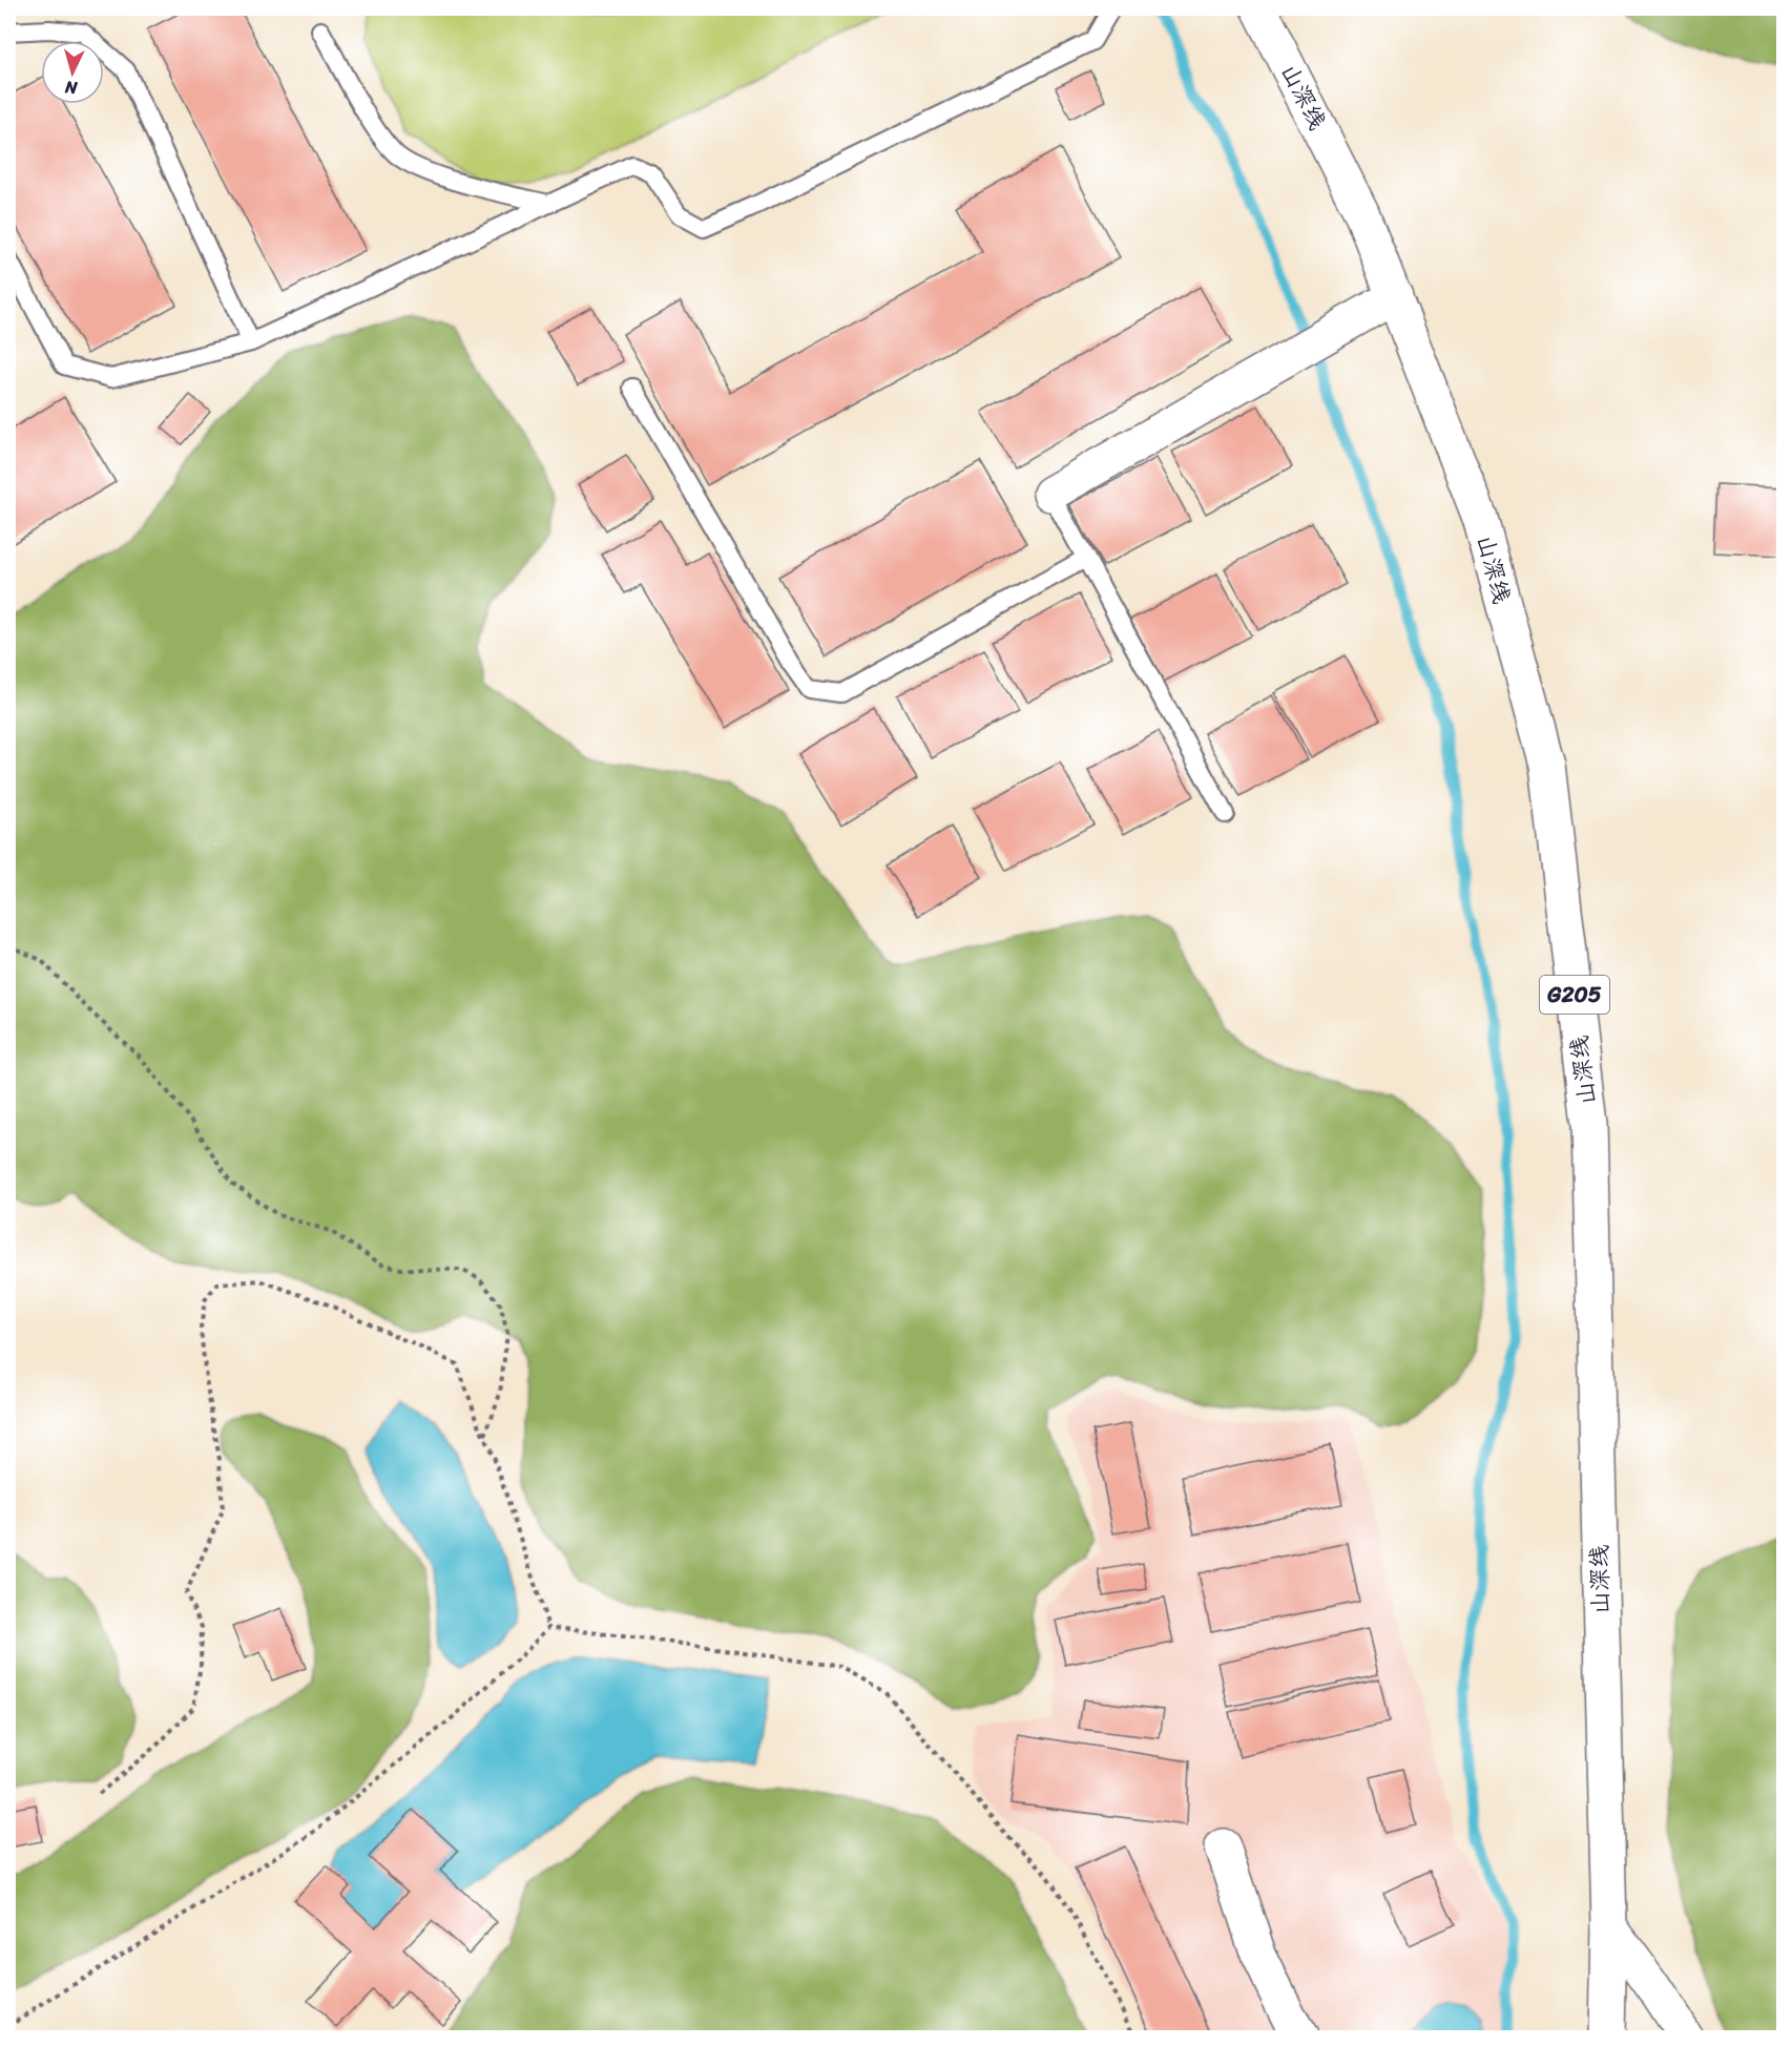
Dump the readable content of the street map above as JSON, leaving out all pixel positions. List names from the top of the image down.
{
  "streets": {
    "main road": ["山深线", "G205"]
  },
  "north": "bottom"
}
